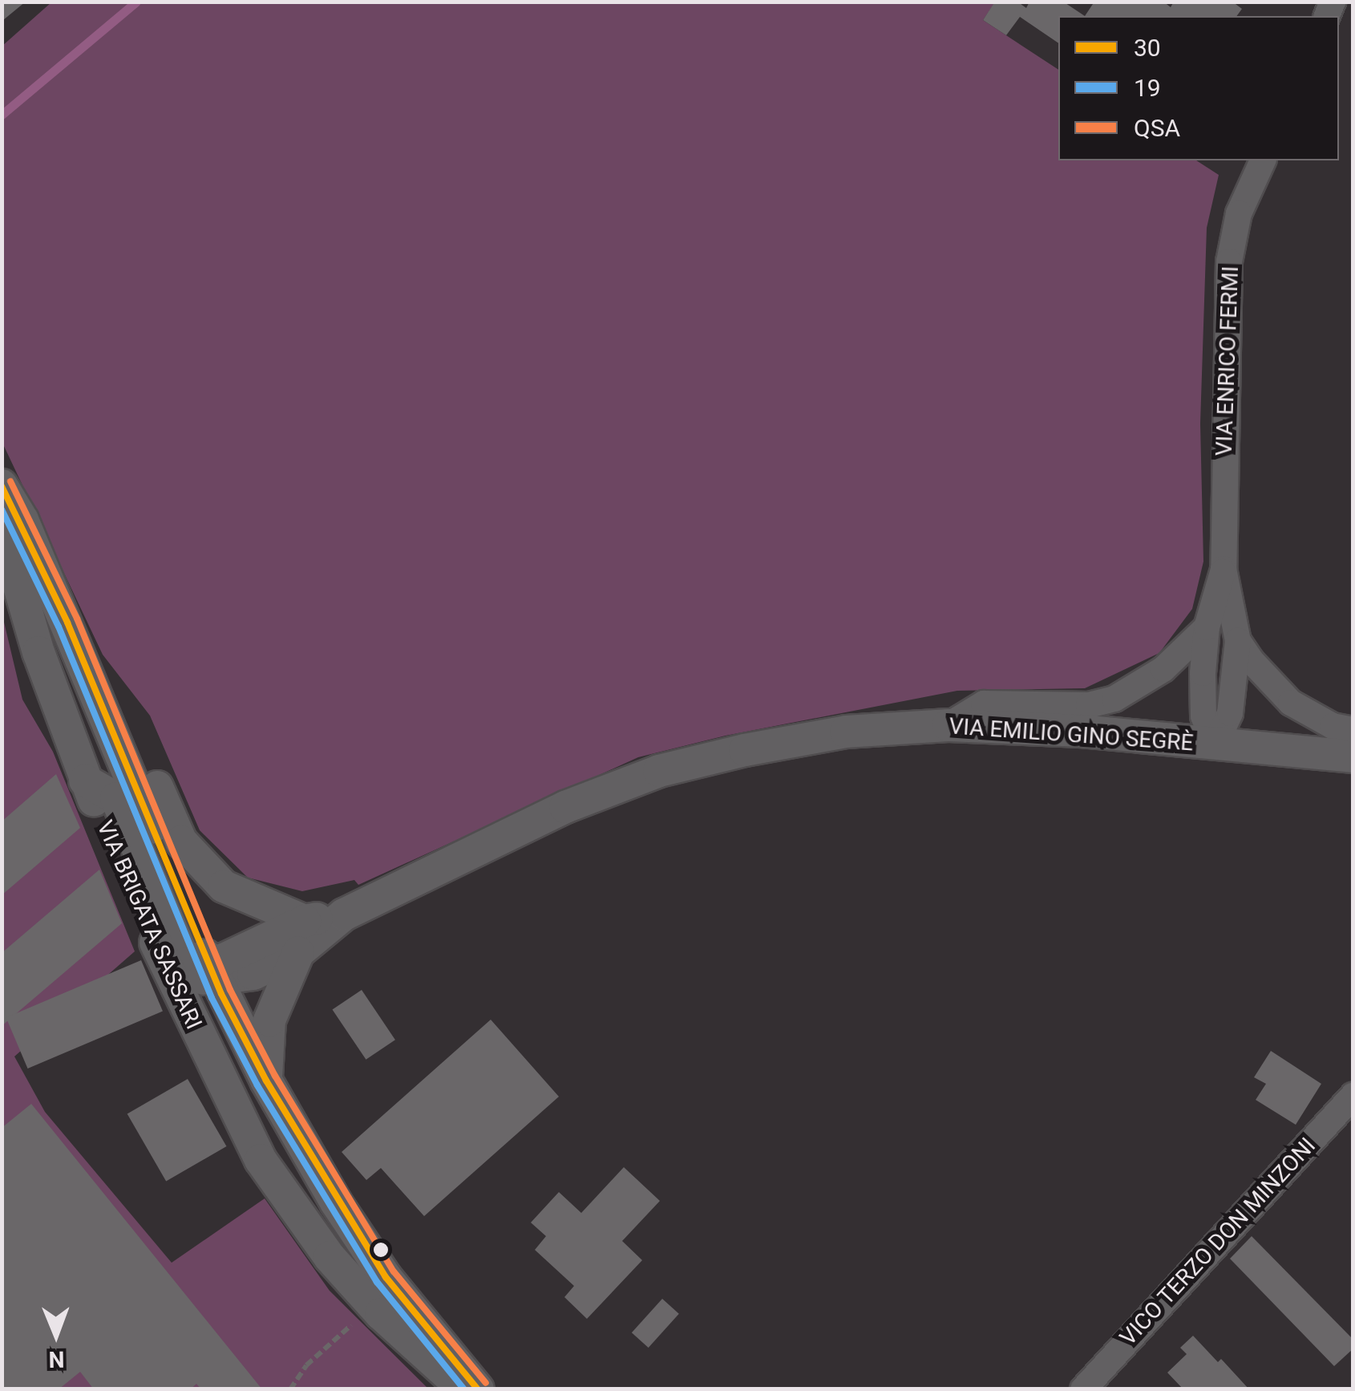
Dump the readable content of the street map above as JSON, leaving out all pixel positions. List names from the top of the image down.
{
  "streets": {
    "street": [
      "VIA ENRICO FERMI",
      "VIA EMILIO GINO SEGRÈ",
      "VIA BRIGATA SASSARI",
      "VICO TERZO DON MINZONI"
    ]
  },
  "lines": ["transit line QSA", "transit line 30", "transit line 19"],
  "legend": ["30", "19", "QSA"],
  "north": "bottom"
}
